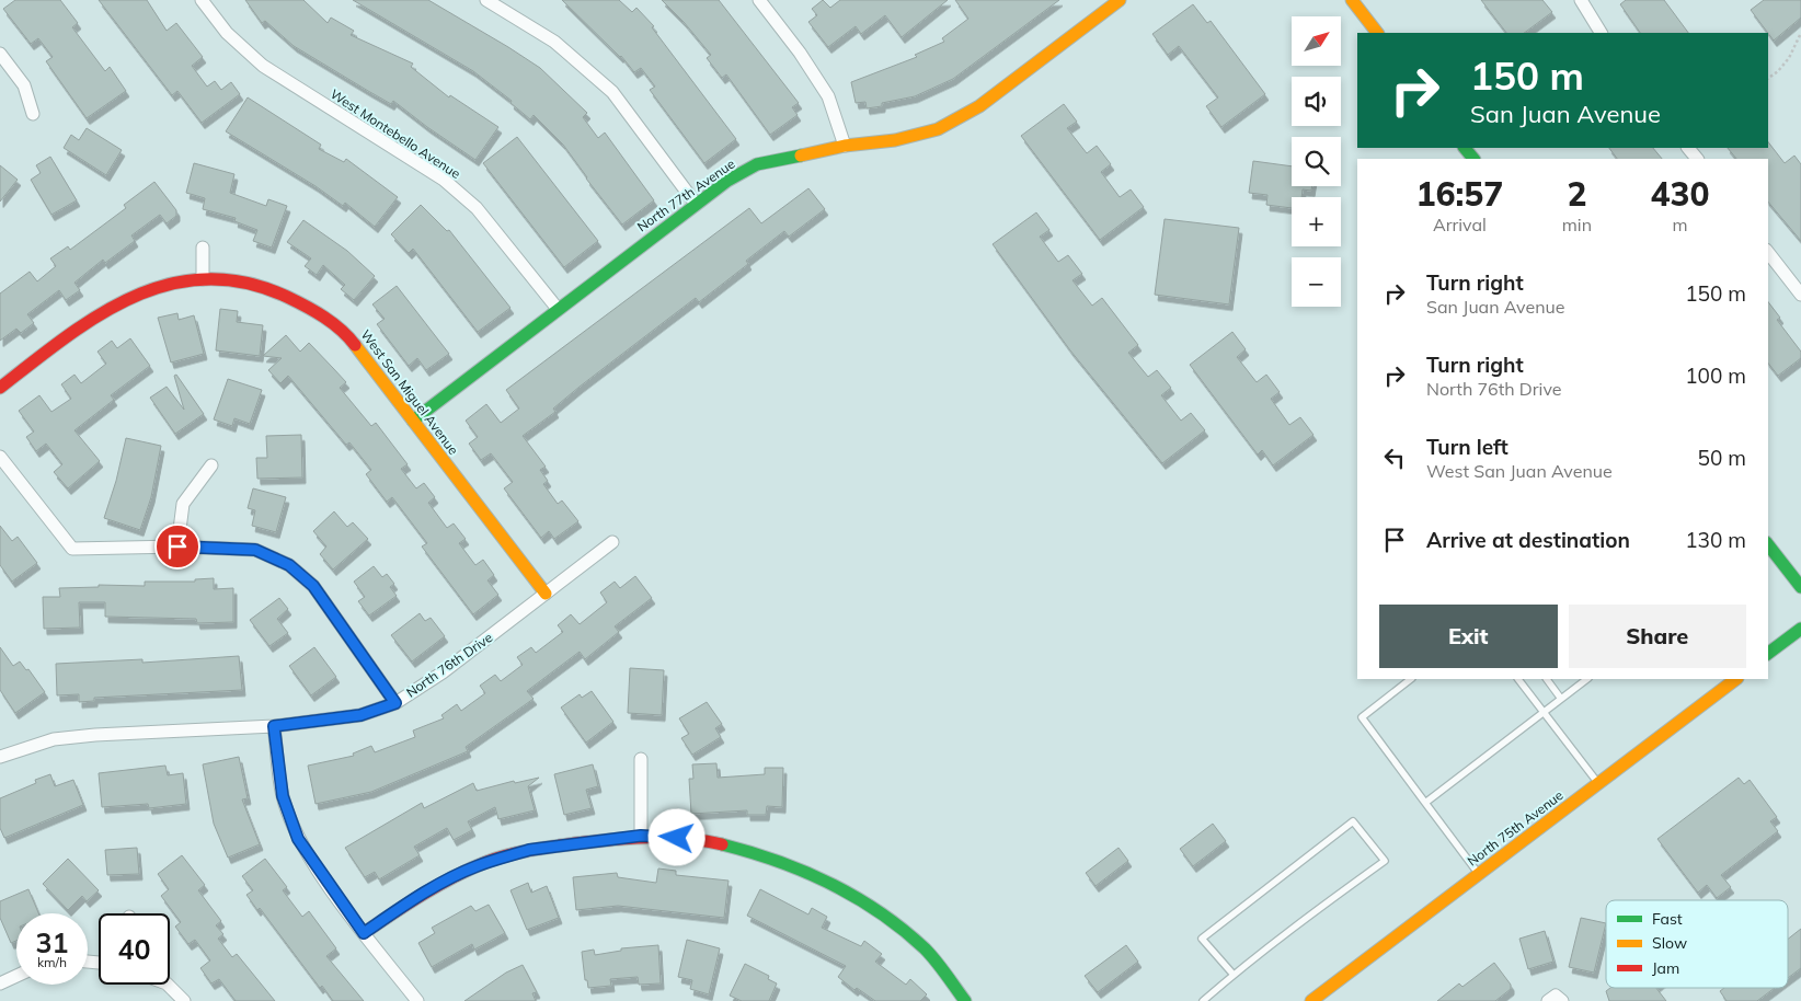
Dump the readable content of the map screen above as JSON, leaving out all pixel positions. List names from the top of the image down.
{
  "streets": {
    "street": [
      "West Montebello Avenue",
      "North 77th Avenue",
      "West San Miguel Avenue",
      "North 76th Drive",
      "North 75th Avenue"
    ]
  },
  "crossings": [
    ["West Montebello Avenue", "North 77th Avenue"],
    ["North 77th Avenue", "West San Miguel Avenue"],
    ["West San Miguel Avenue", "North 76th Drive"]
  ],
  "legend": ["Fast", "Slow", "Jam"],
  "north": "top right",
  "page": {
    "map_buttons": ["+", "−"],
    "turn": ["150 m", "San Juan Avenue"],
    "eta": [
      "16:57",
      "Arrival",
      "2",
      "min",
      "430",
      "m"
    ],
    "list": [
      {
        "name": "Turn right",
        "note": "San Juan Avenue",
        "value": "150 m"
      },
      {
        "name": "Turn right",
        "note": "North 76th Drive",
        "value": "100 m"
      },
      {
        "name": "Turn left",
        "note": "West San Juan Avenue",
        "value": "50 m"
      },
      {
        "name": "Arrive at destination",
        "value": "130 m"
      }
    ],
    "buttons": ["Exit", "Share"],
    "speed": "31 km/h",
    "limit": "40"
  }
}
